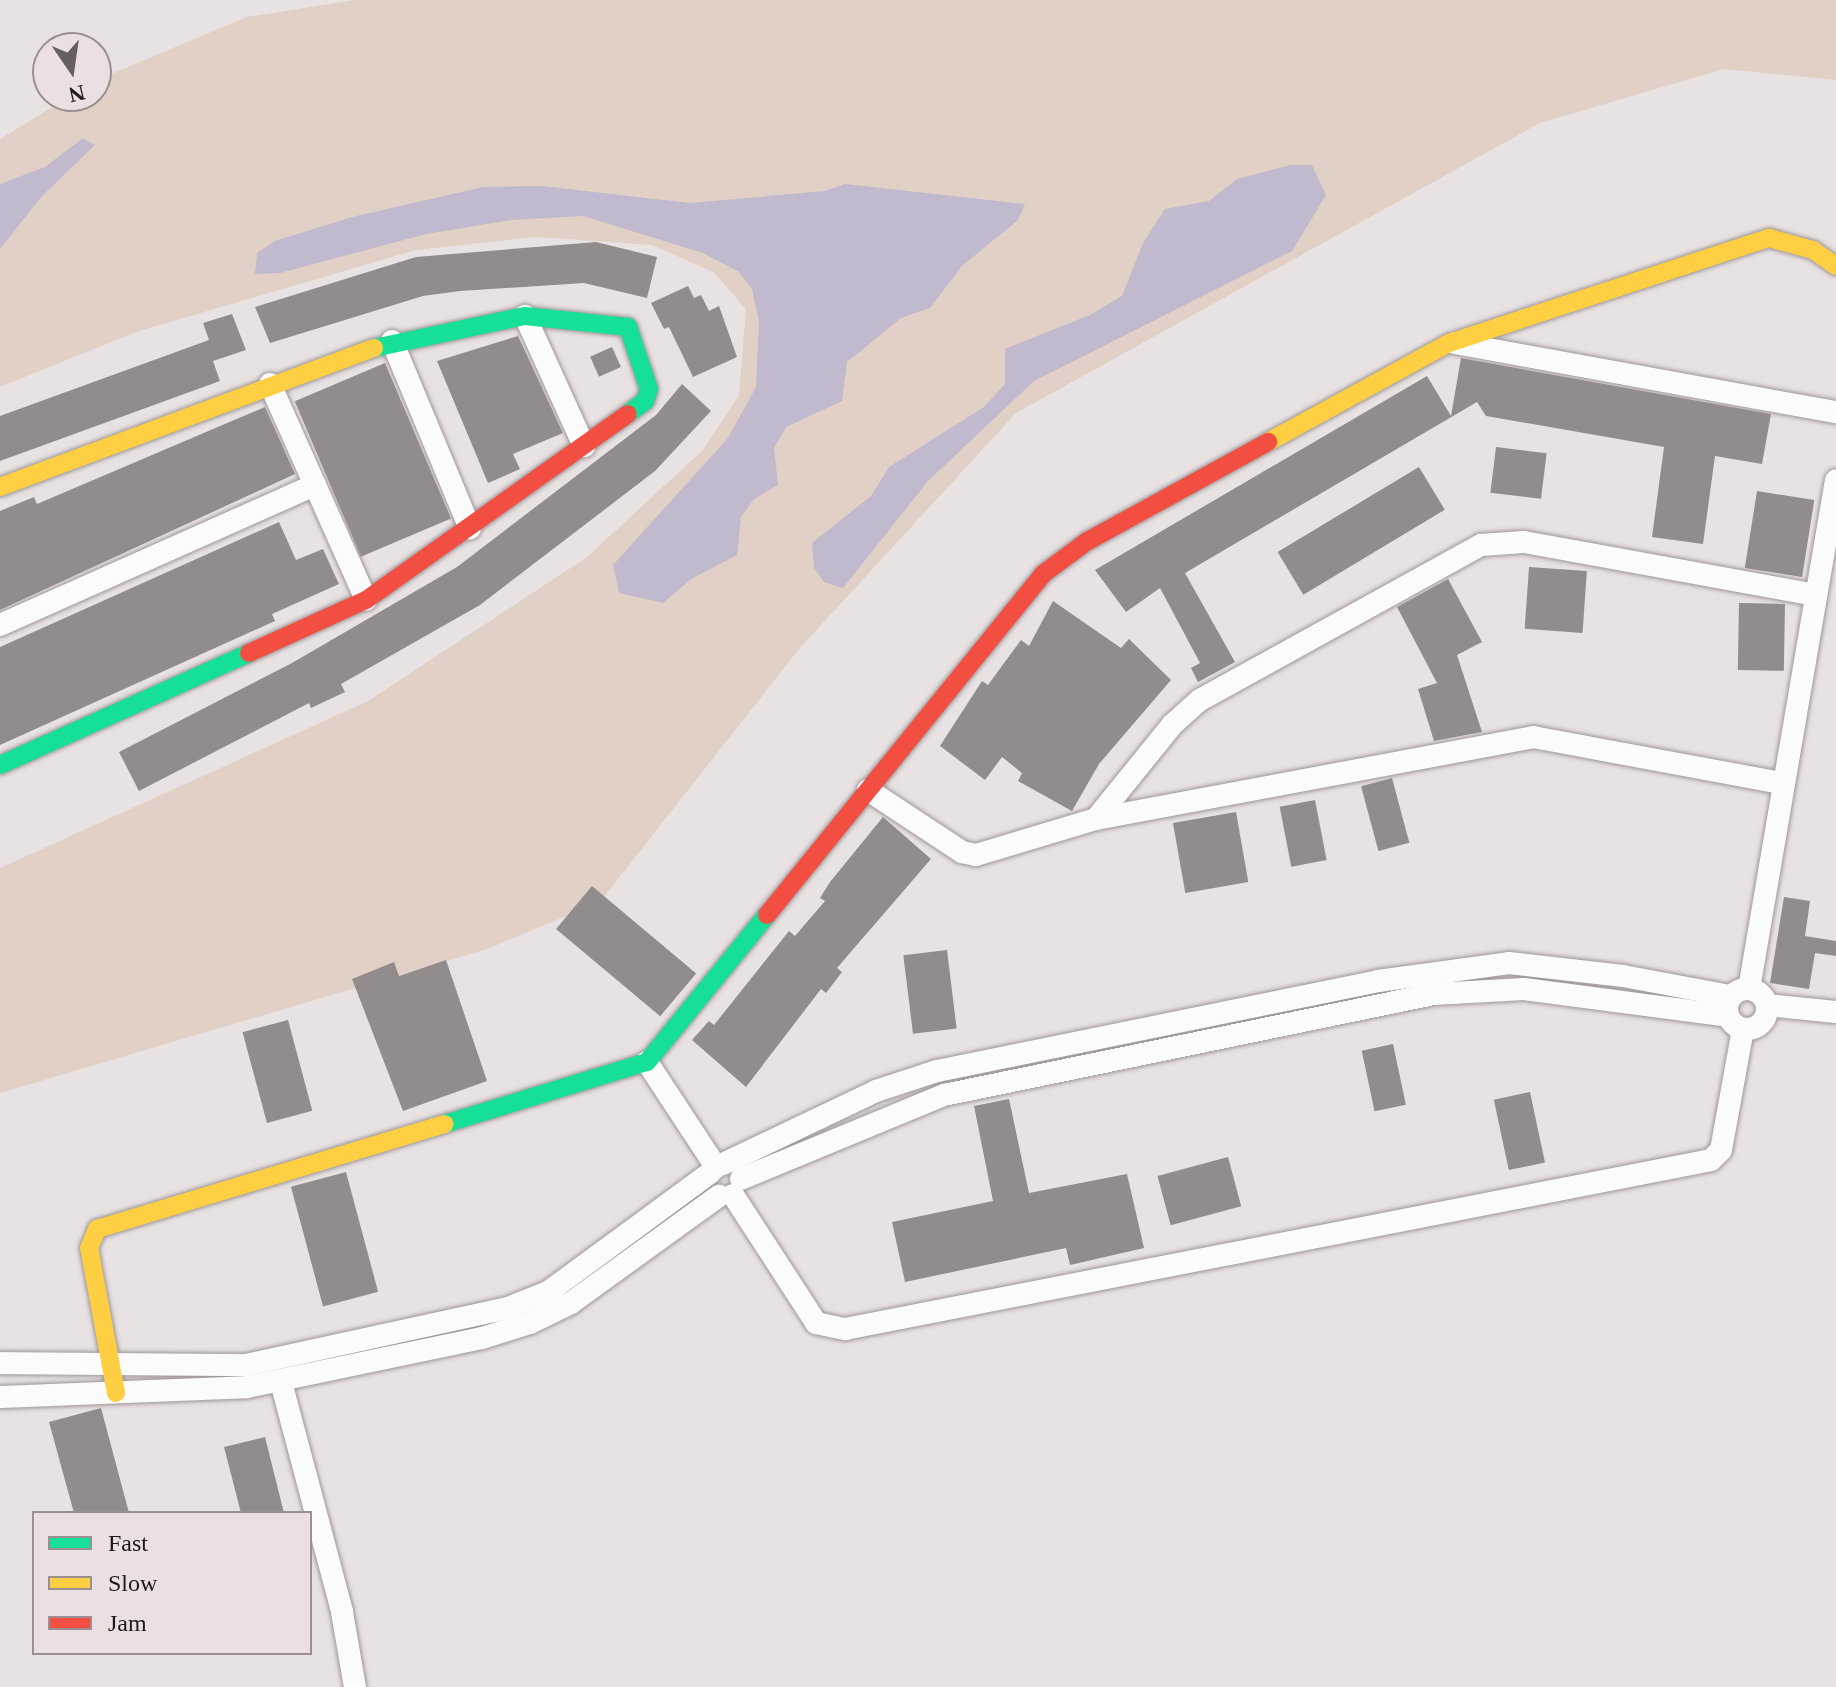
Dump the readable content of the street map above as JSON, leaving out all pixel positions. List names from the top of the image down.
{
  "legend": ["Fast", "Slow", "Jam"],
  "north": "bottom"
}
